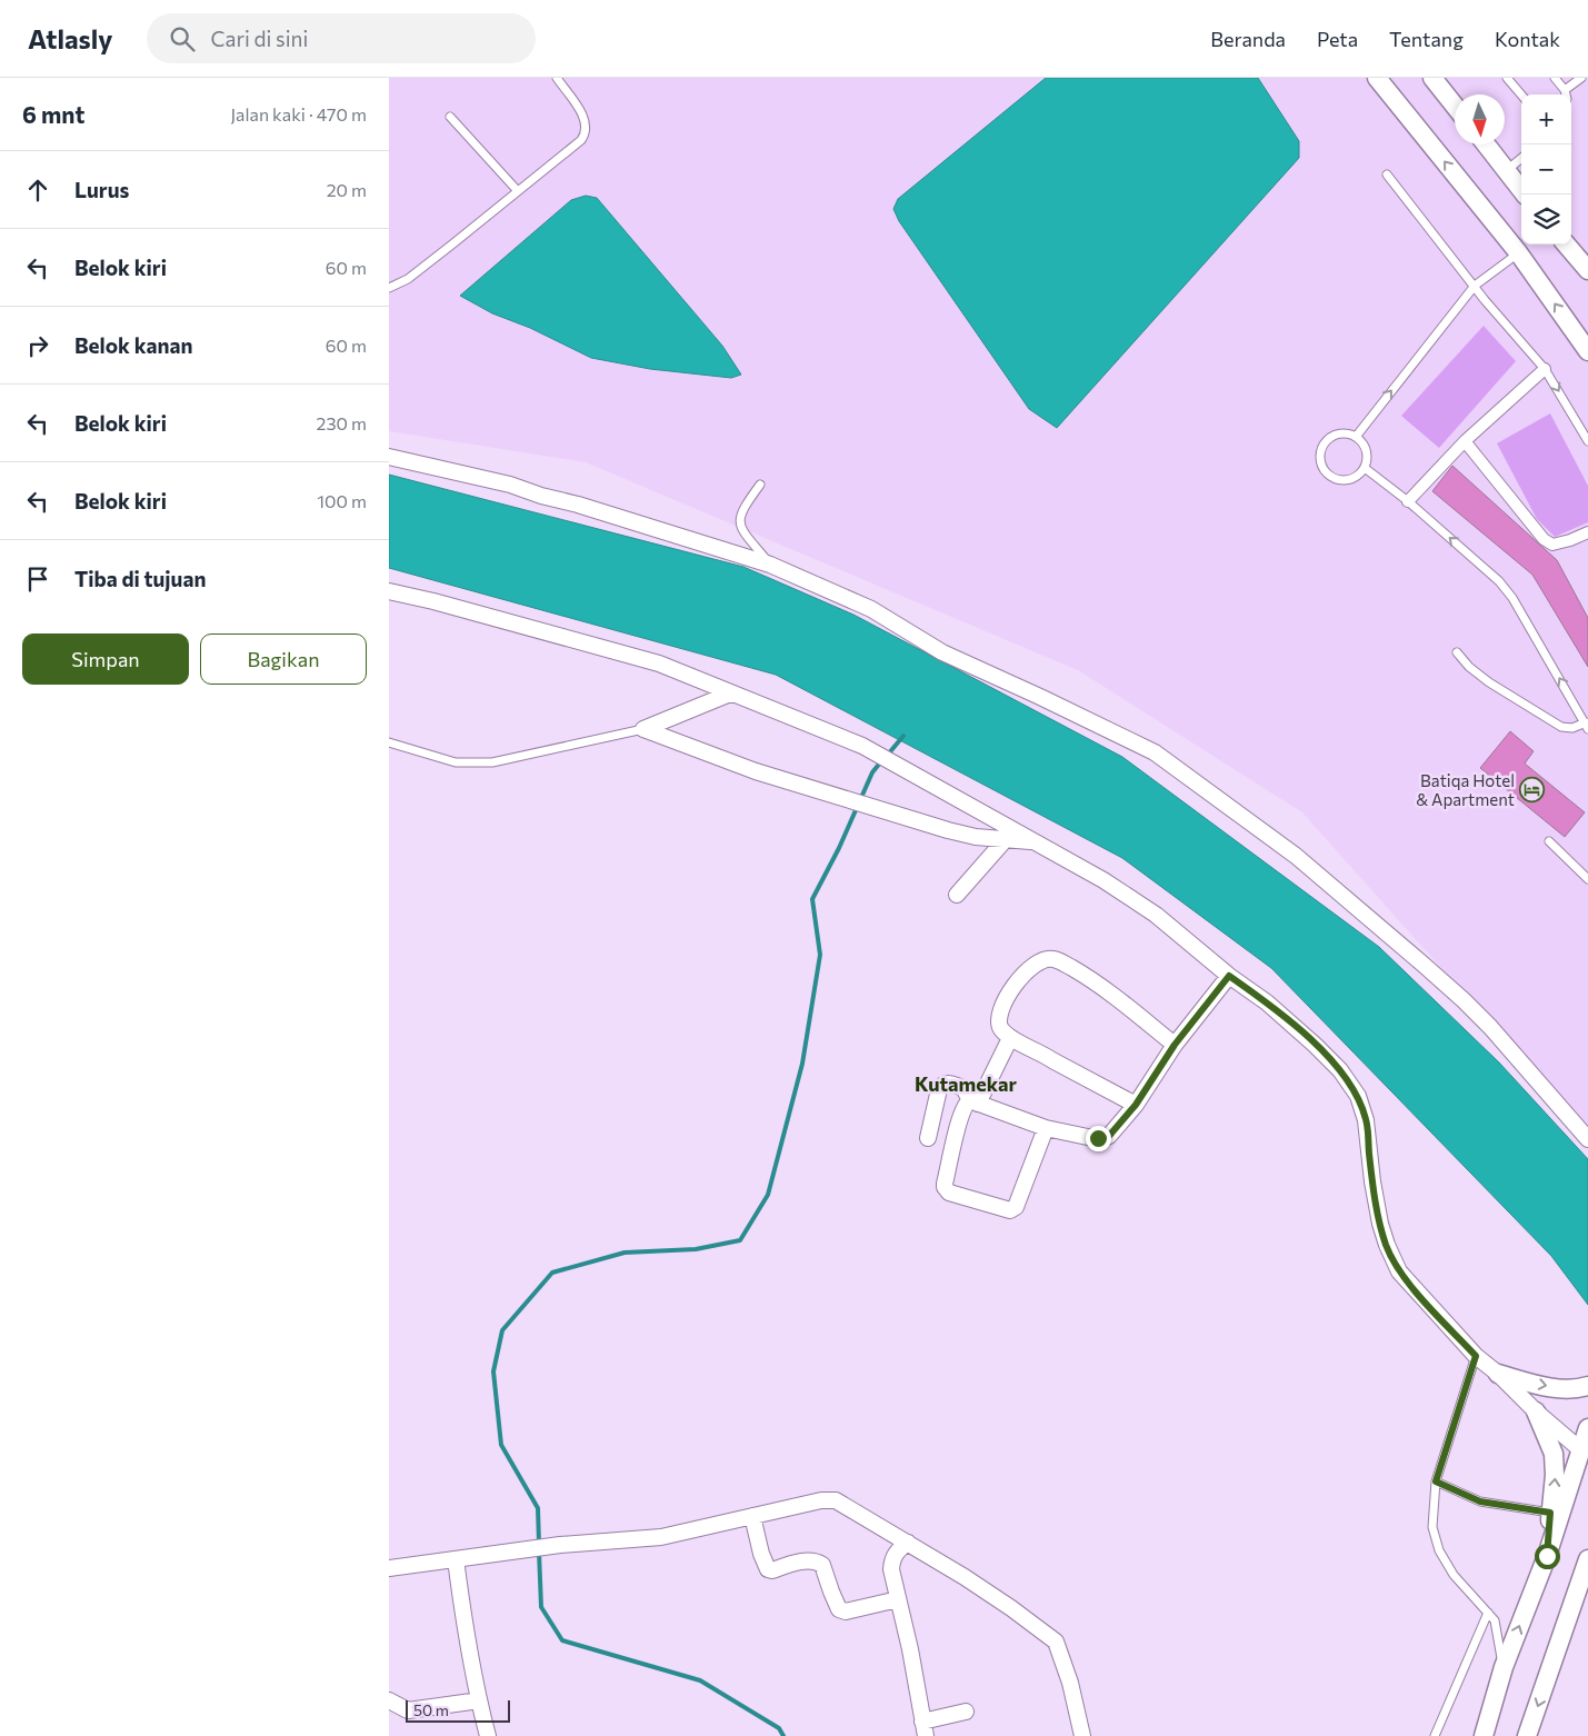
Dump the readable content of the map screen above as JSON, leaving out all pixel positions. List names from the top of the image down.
{
  "districts": ["Kutamekar"],
  "places": {
    "hotel": ["Batiqa Hotel & Apartment"]
  },
  "scale_bar": "50 m",
  "north": "bottom",
  "page": {
    "header": "Atlasly",
    "search": "Cari di sini",
    "nav": [
      "Beranda",
      "Peta",
      "Tentang",
      "Kontak"
    ],
    "heading": ["6 mnt", "Jalan kaki · 470 m"],
    "map_buttons": ["+", "−"],
    "list": [
      ["Lurus", "20 m"],
      ["Belok kiri", "60 m"],
      ["Belok kanan", "60 m"],
      ["Belok kiri", "230 m"],
      ["Belok kiri", "100 m"],
      "Tiba di tujuan"
    ],
    "buttons": ["Simpan", "Bagikan"],
    "scale": "50 m"
  }
}
